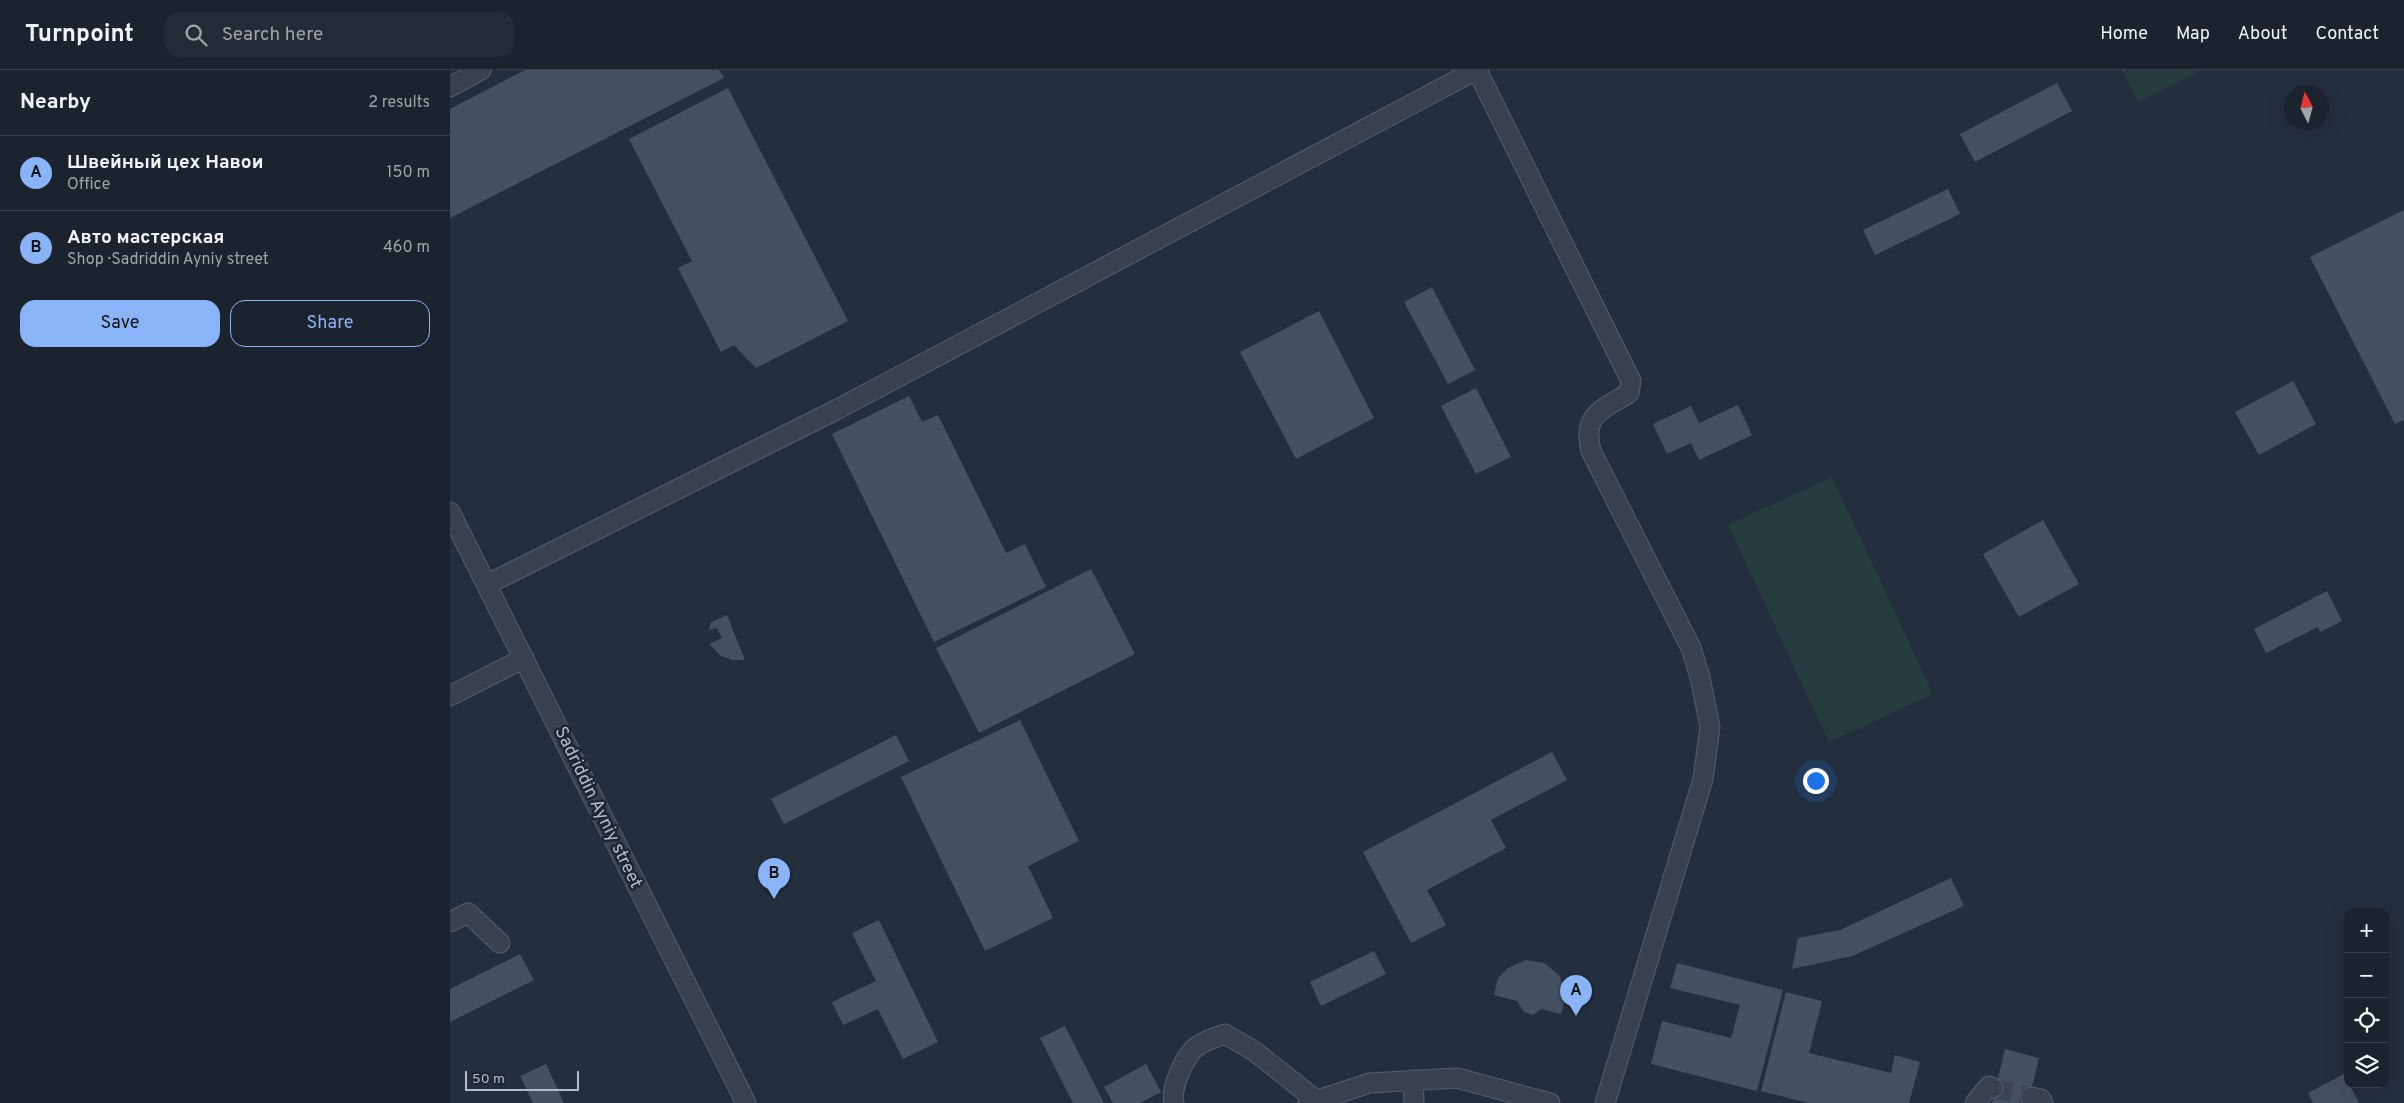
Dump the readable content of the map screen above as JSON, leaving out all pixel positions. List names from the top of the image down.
{
  "streets": {
    "street": ["Sadriddin Ayniy street"]
  },
  "scale_bar": "50 m",
  "north": "top",
  "page": {
    "header": "Turnpoint",
    "search": "Search here",
    "nav": [
      "Home",
      "Map",
      "About",
      "Contact"
    ],
    "heading": ["Nearby", "2 results"],
    "list": [
      {
        "mark": "A",
        "name": "Швейный цех Навои",
        "note": "Office",
        "value": "150 m"
      },
      {
        "mark": "B",
        "name": "Авто мастерская",
        "note": "Shop · Sadriddin Ayniy street",
        "value": "460 m"
      }
    ],
    "buttons": ["Save", "Share"],
    "pins": ["B", "A"],
    "map_buttons": ["+", "−"],
    "scale": "50 m"
  }
}
